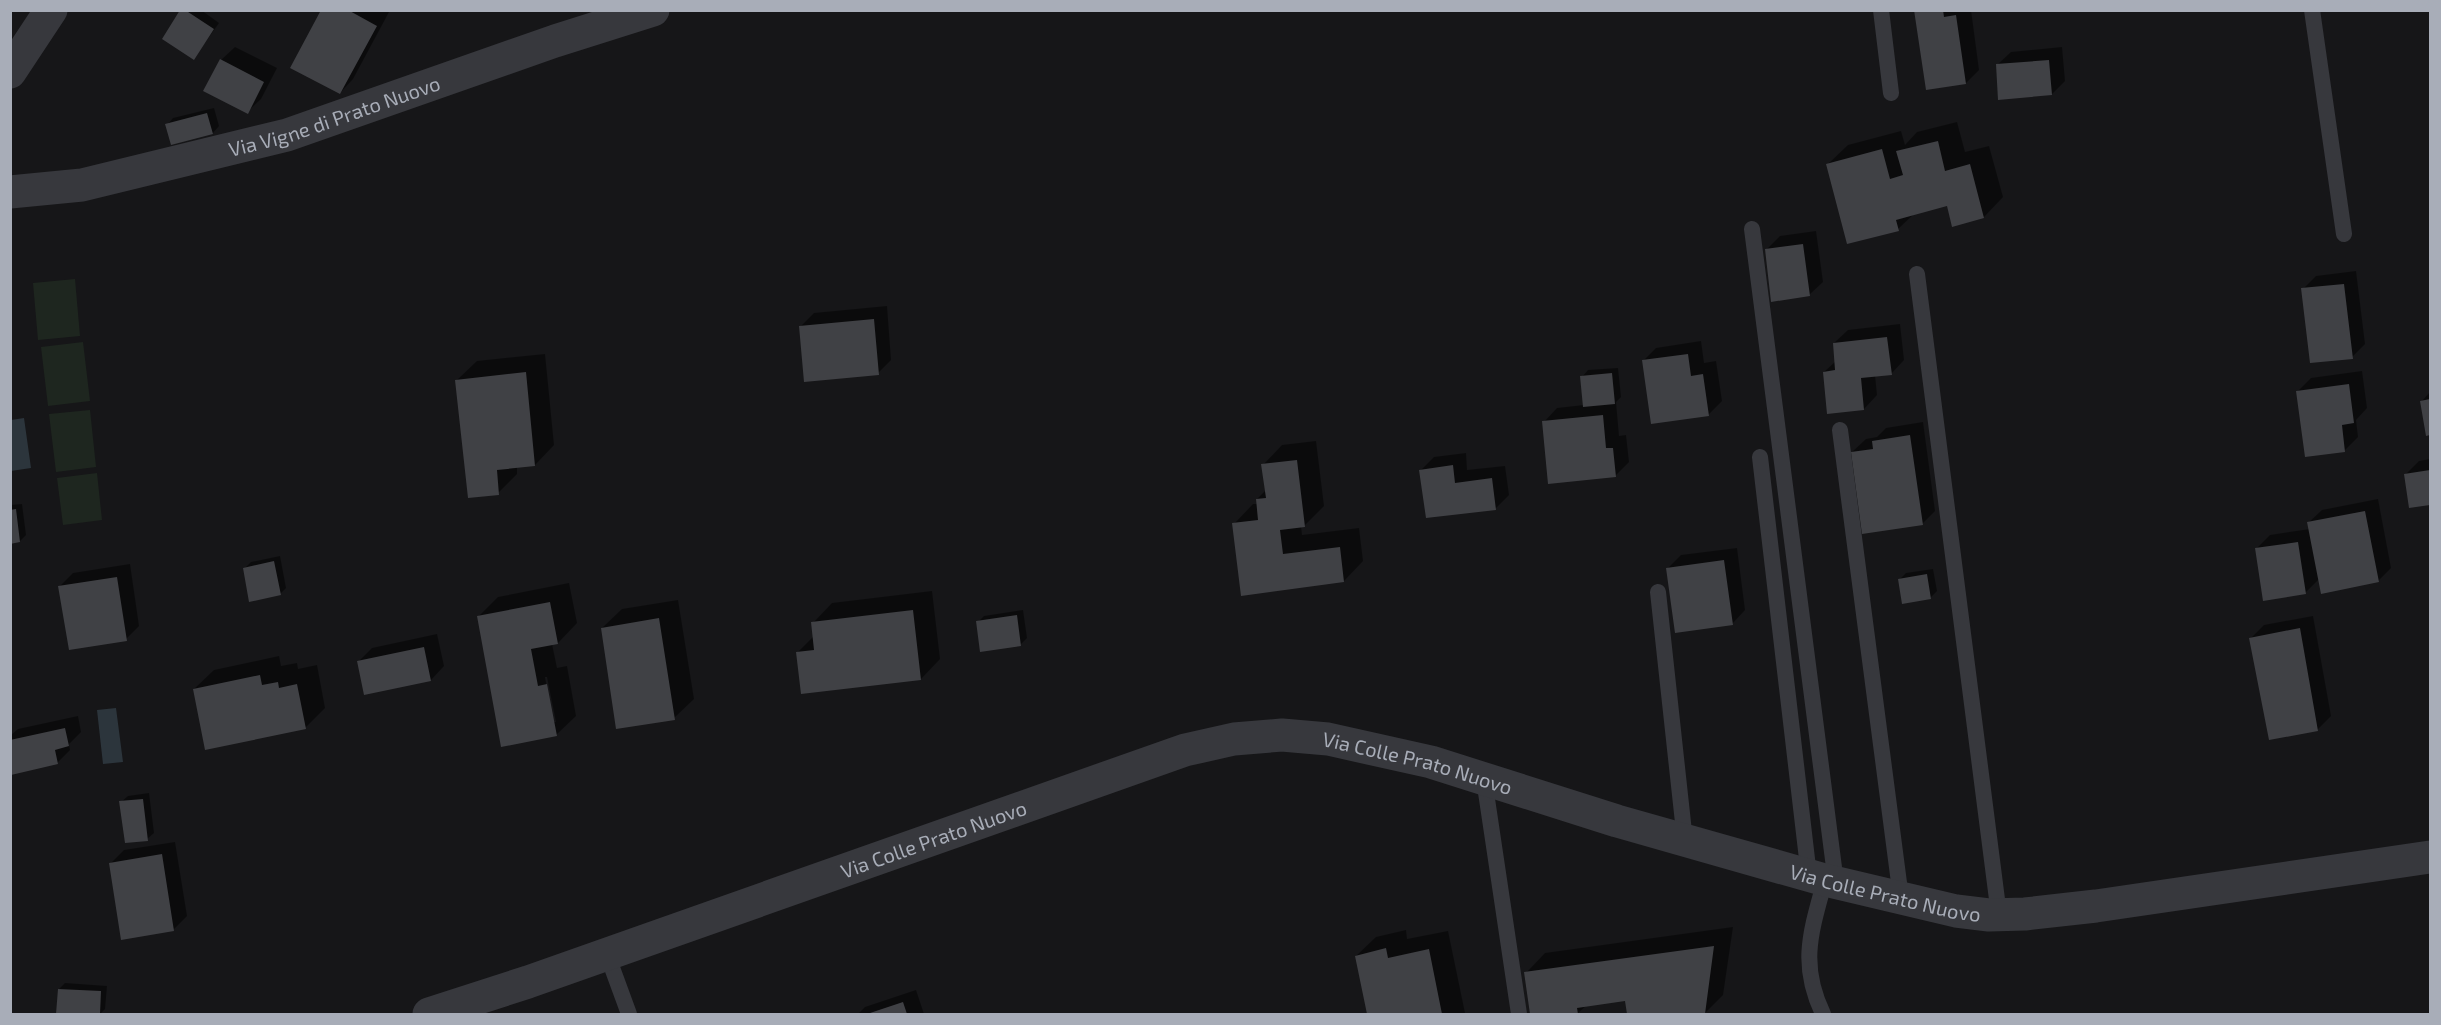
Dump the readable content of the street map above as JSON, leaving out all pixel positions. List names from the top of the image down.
{
  "streets": {
    "street": ["Via Vigne di Prato Nuovo", "Via Colle Prato Nuovo"]
  }
}
